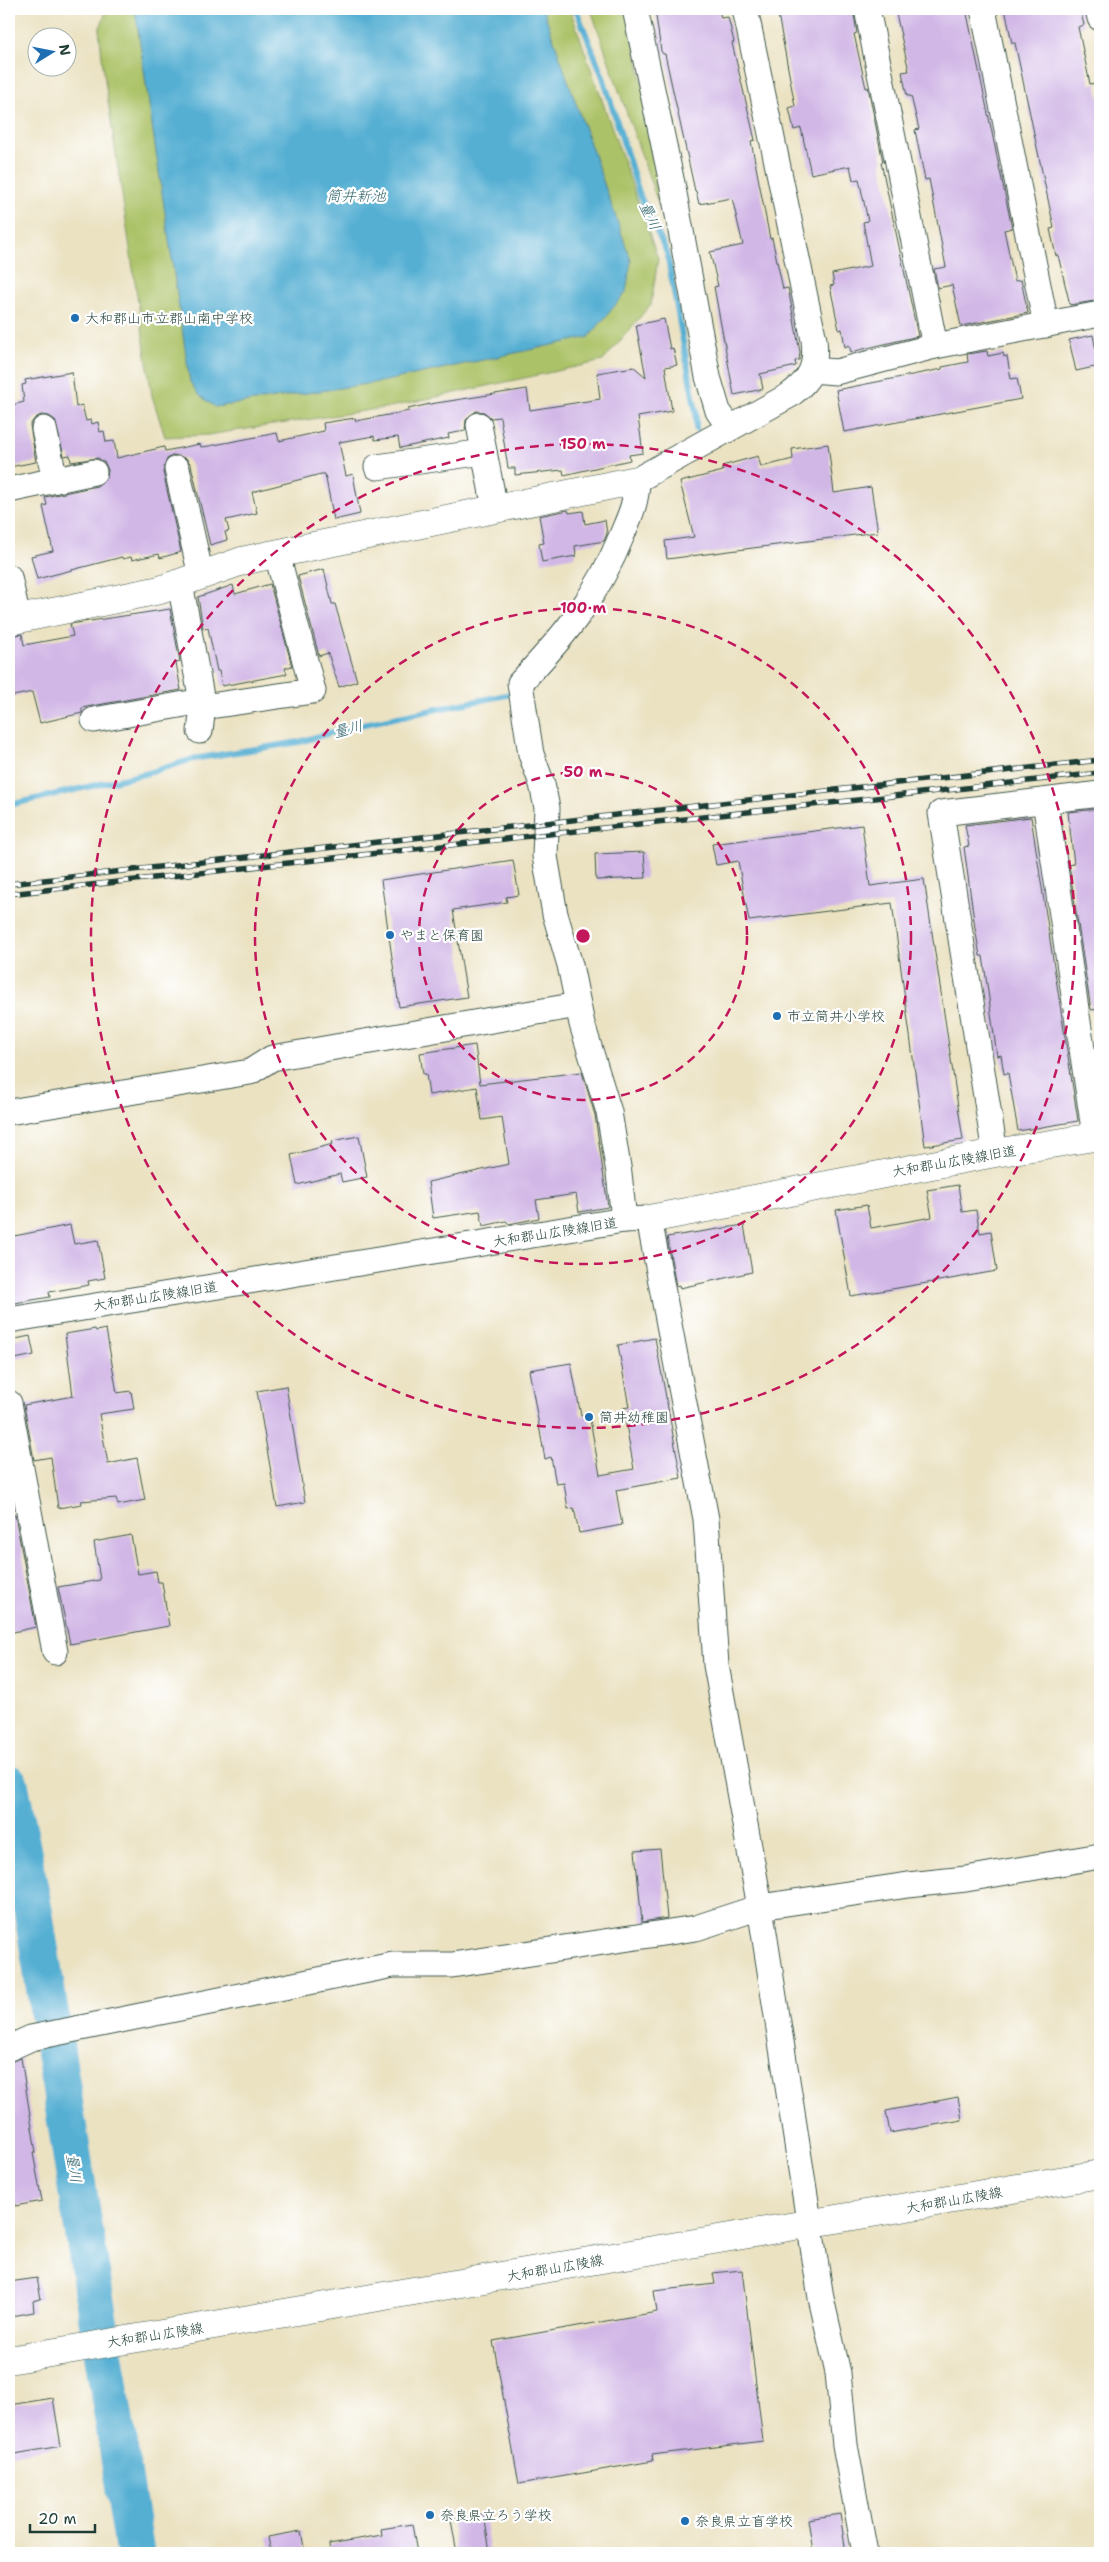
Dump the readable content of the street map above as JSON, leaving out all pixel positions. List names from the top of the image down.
{
  "streets": {
    "main road": ["大和郡山広陵線旧道", "大和郡山広陵線"]
  },
  "water": ["筒井新池", "量川"],
  "places": [
    "大和郡山市立郡山南中学校",
    "やまと保育園",
    "市立筒井小学校",
    "筒井幼稚園",
    "奈良県立ろう学校",
    "奈良県立盲学校"
  ],
  "scale_bar": "20 m",
  "north": "right",
  "rings": ["150 m", "100 m", "50 m"]
}
